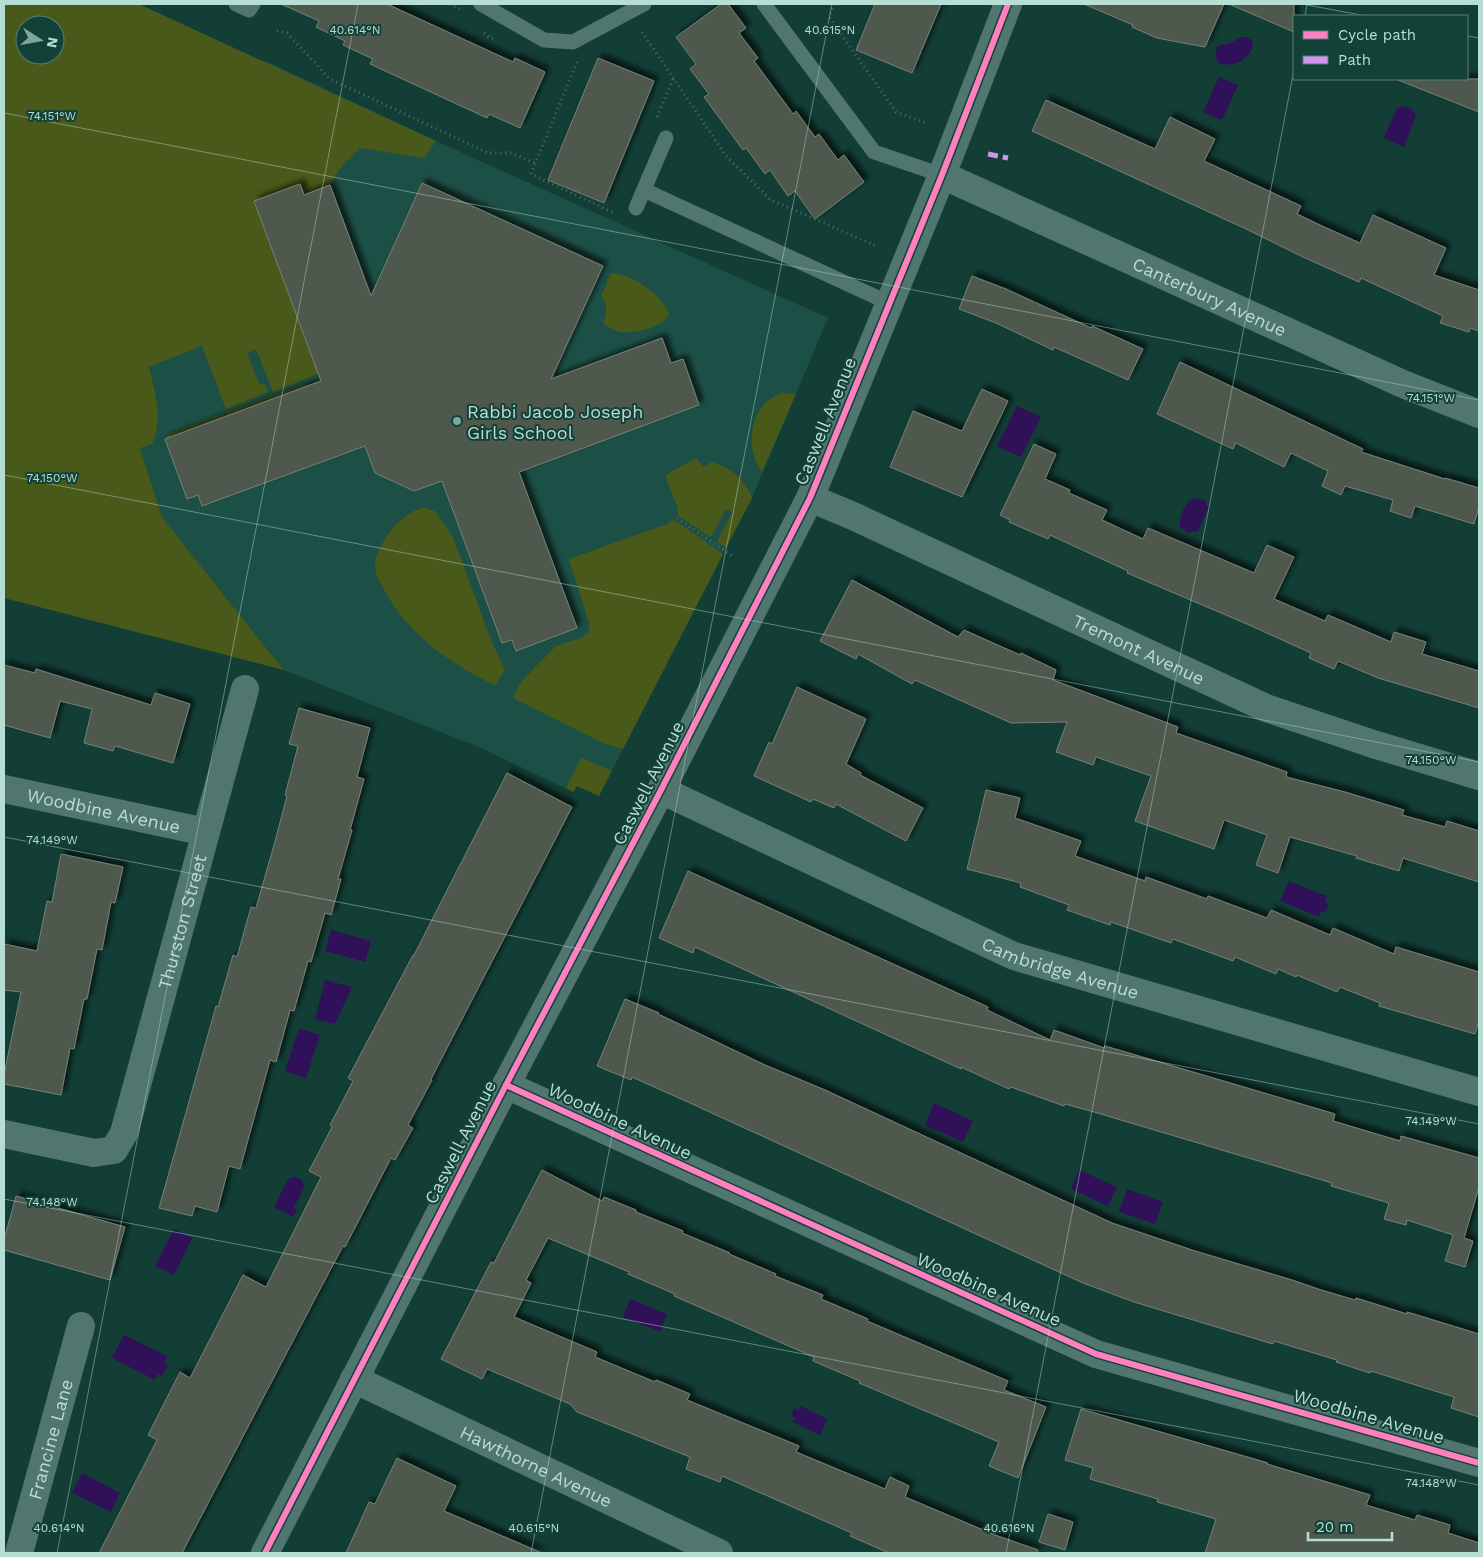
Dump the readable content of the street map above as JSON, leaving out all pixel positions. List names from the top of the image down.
{
  "streets": {
    "street": [
      "Canterbury Avenue",
      "Caswell Avenue",
      "Tremont Avenue",
      "Woodbine Avenue",
      "Thurston Street",
      "Cambridge Avenue",
      "Francine Lane",
      "Hawthorne Avenue"
    ]
  },
  "crossings": [
    ["Canterbury Avenue", "Caswell Avenue"],
    ["Caswell Avenue", "Tremont Avenue"],
    ["Caswell Avenue", "Woodbine Avenue"],
    ["Caswell Avenue", "Cambridge Avenue"],
    ["Caswell Avenue", "Hawthorne Avenue"],
    ["Woodbine Avenue", "Thurston Street"]
  ],
  "places": ["Rabbi Jacob Joseph Girls School"],
  "legend": ["Cycle path", "Path"],
  "scale_bar": "20 m",
  "north": "right",
  "coordinates": [
    "40.614°N",
    "40.615°N",
    "74.151°W",
    "74.150°W",
    "74.149°W",
    "74.148°W",
    "40.616°N"
  ]
}
